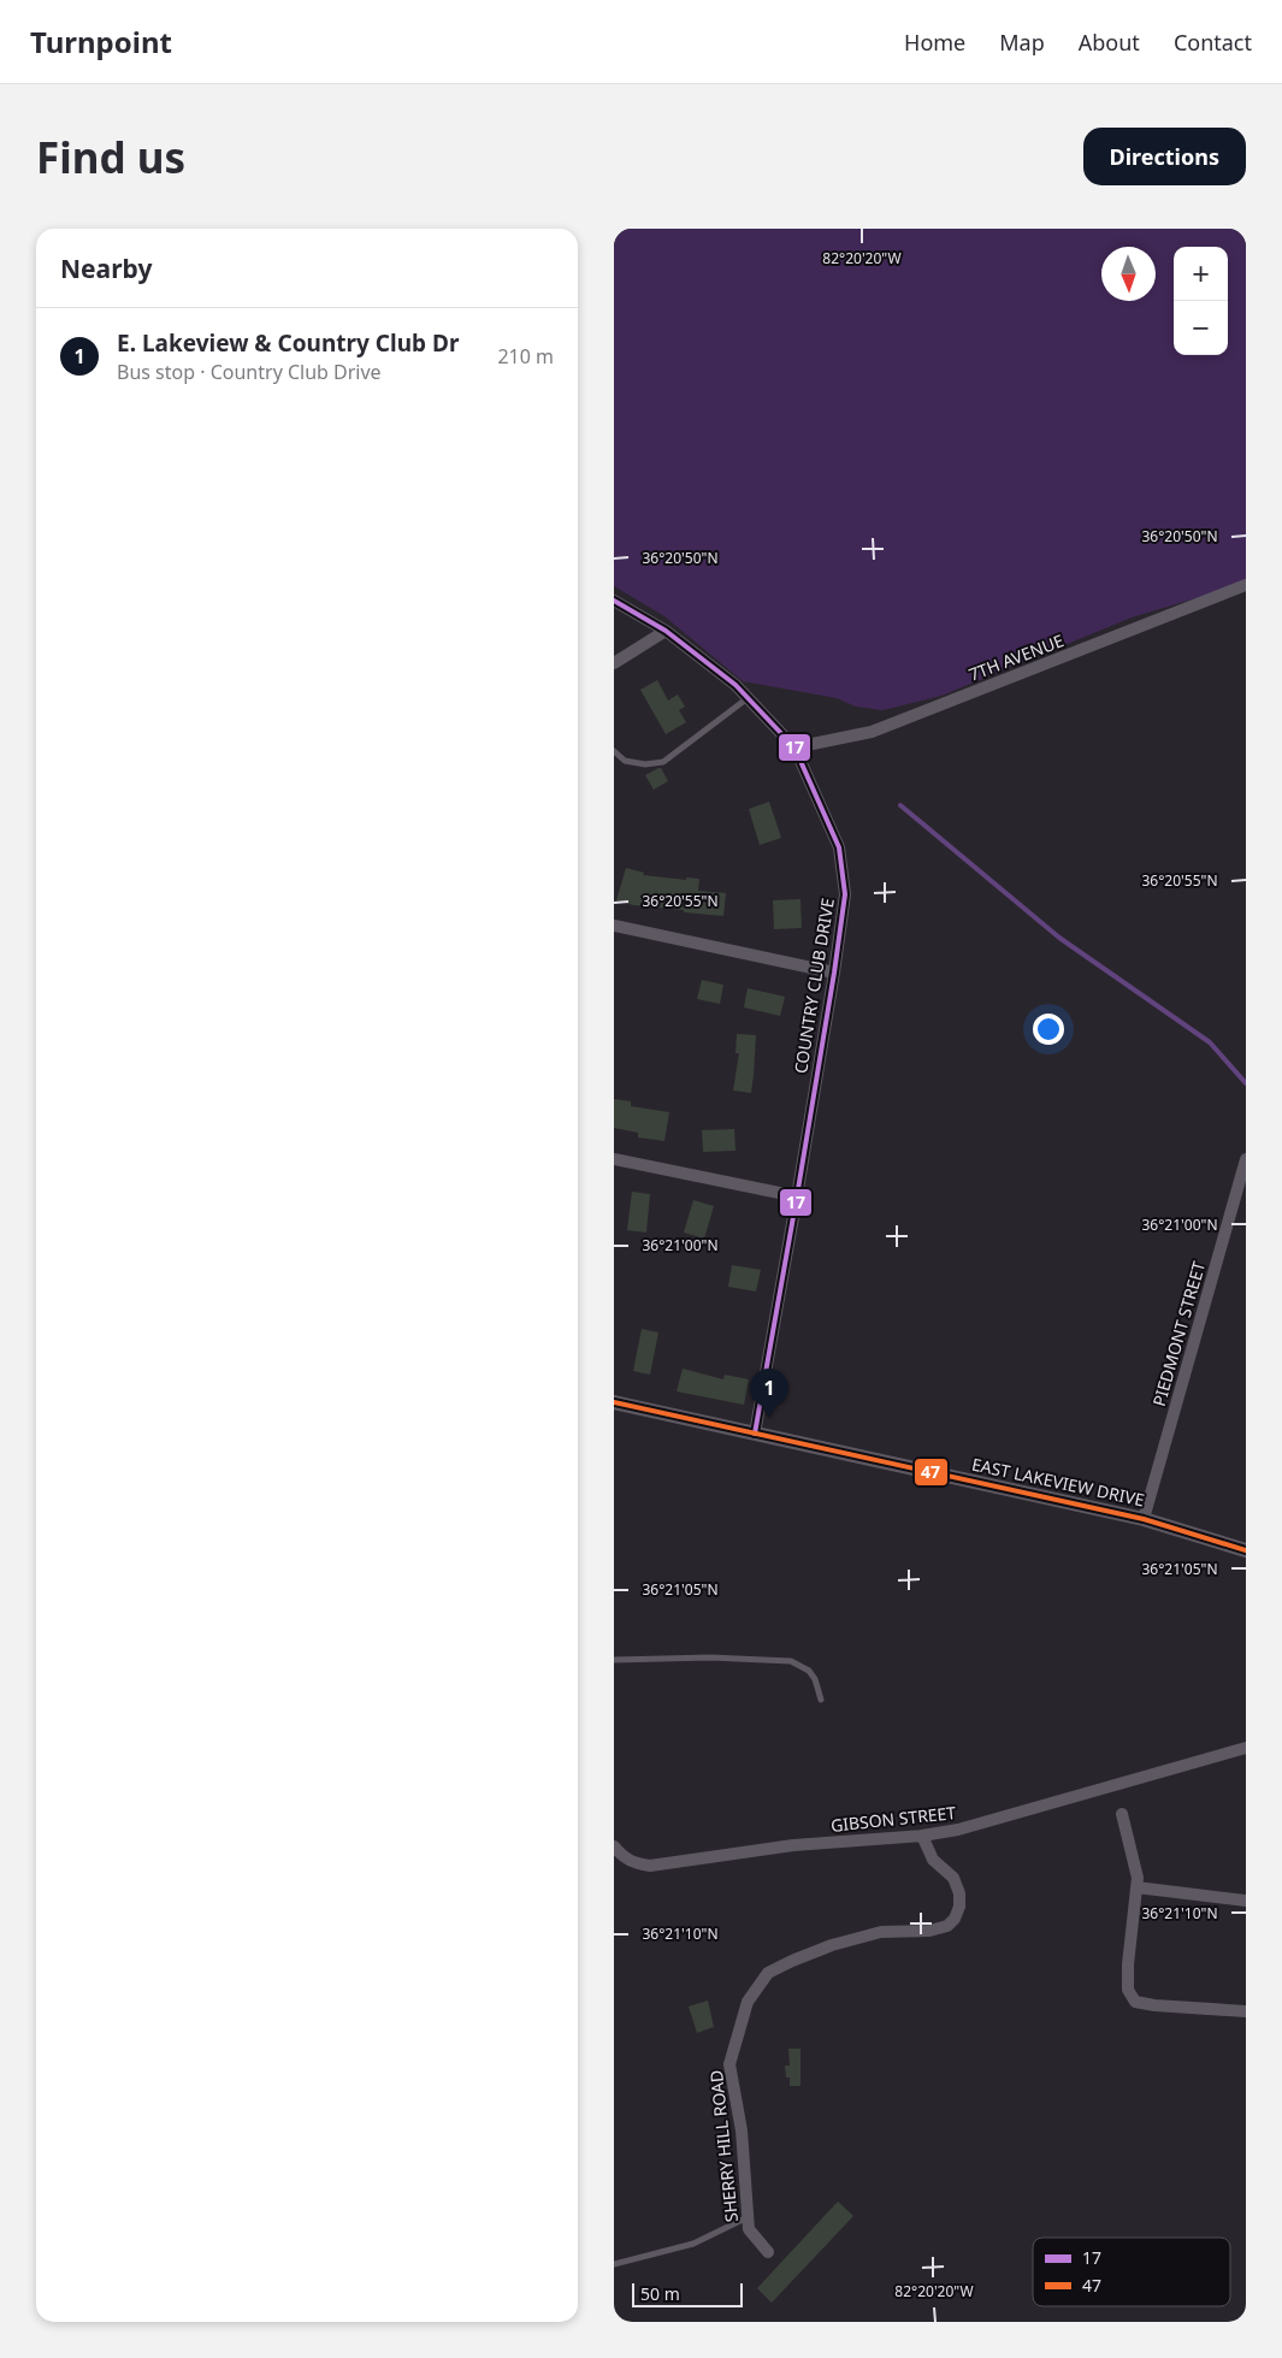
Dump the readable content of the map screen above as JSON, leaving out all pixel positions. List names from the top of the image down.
{
  "streets": {
    "street": [
      "7TH AVENUE",
      "COUNTRY CLUB DRIVE",
      "PIEDMONT STREET",
      "EAST LAKEVIEW DRIVE",
      "GIBSON STREET",
      "SHERRY HILL ROAD"
    ]
  },
  "crossings": [
    ["7TH AVENUE", "COUNTRY CLUB DRIVE"],
    ["COUNTRY CLUB DRIVE", "EAST LAKEVIEW DRIVE"],
    ["PIEDMONT STREET", "EAST LAKEVIEW DRIVE"],
    ["GIBSON STREET", "SHERRY HILL ROAD"]
  ],
  "lines": ["transit line 17", "transit line 47"],
  "legend": ["17", "47"],
  "scale_bar": "50 m",
  "north": "bottom",
  "page": {
    "header": "Turnpoint",
    "nav": [
      "Home",
      "Map",
      "About",
      "Contact"
    ],
    "buttons": "Directions",
    "title": "Find us",
    "heading": "Nearby",
    "map_buttons": ["+", "−"],
    "list": [
      {
        "mark": "1",
        "name": "E. Lakeview & Country Club Dr",
        "note": "Bus stop · Country Club Drive",
        "value": "210 m"
      }
    ],
    "pins": "1",
    "scale": "50 m"
  },
  "coordinates": [
    "82°20'20\"W",
    "36°20'50\"N",
    "36°20'55\"N",
    "36°21'00\"N",
    "36°21'05\"N",
    "36°21'10\"N"
  ]
}
